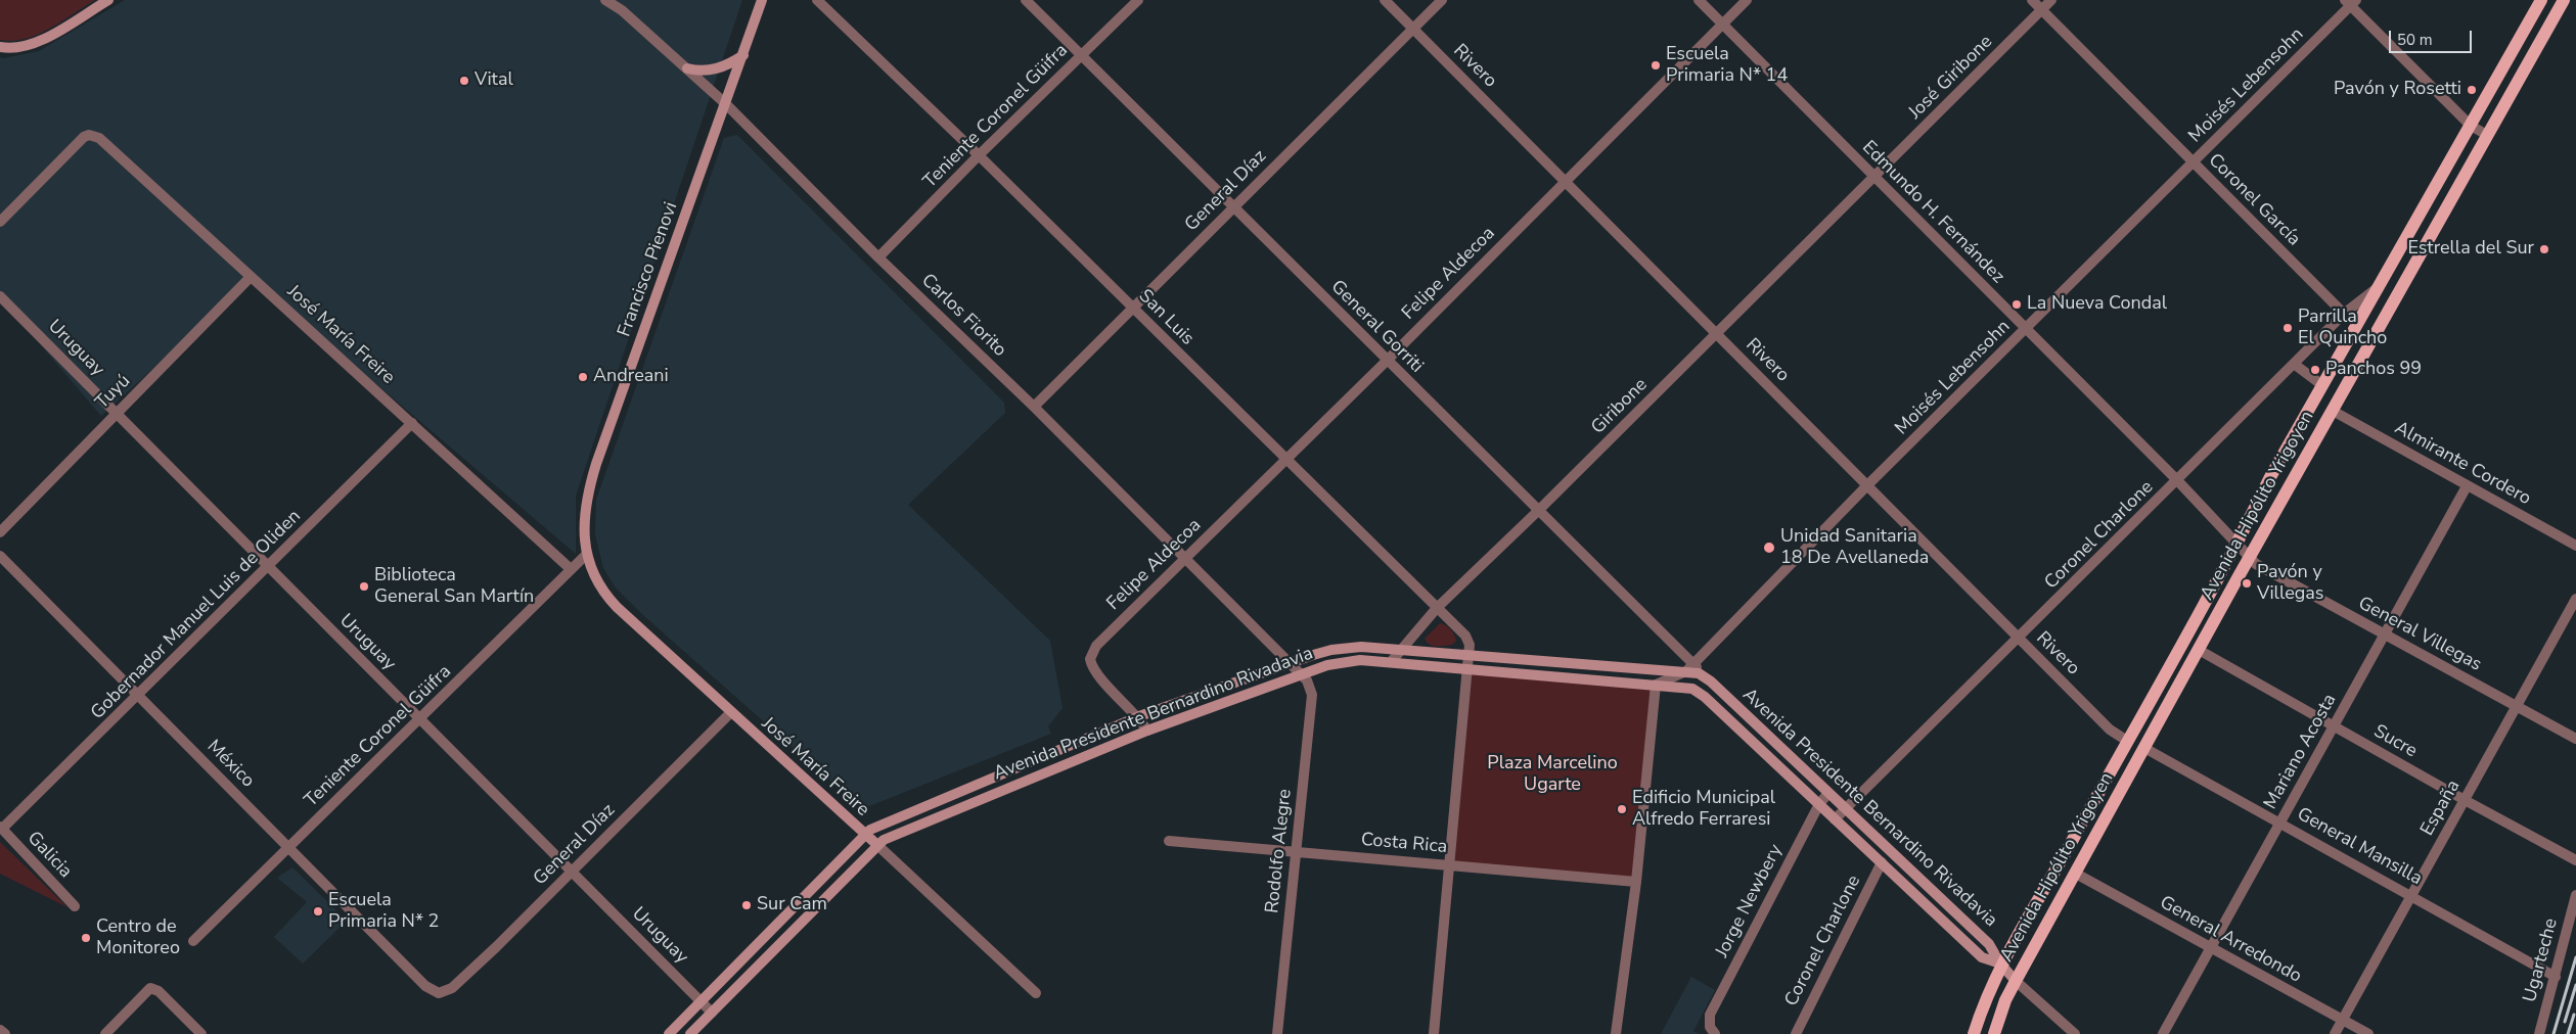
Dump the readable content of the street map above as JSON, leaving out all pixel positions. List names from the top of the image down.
{
  "streets": {
    "main road": [
      "Francisco Pienovi",
      "José María Freire",
      "Avenida Hipólito Yrigoyen",
      "Avenida Presidente Bernardino Rivadavia"
    ],
    "street": [
      "Rivero",
      "José Giribone",
      "Moisés Lebensohn",
      "Teniente Coronel Güifra",
      "General Díaz",
      "Coronel García",
      "Edmundo H. Fernández",
      "Felipe Aldecoa",
      "Carlos Fiorito",
      "San Luis",
      "General Gorriti",
      "Uruguay",
      "Tuyú",
      "Giribone",
      "Almirante Cordero",
      "Coronel Charlone",
      "Gobernador Manuel Luis de Oliden",
      "General Villegas",
      "Sucre",
      "Mariano Acosta",
      "México",
      "España",
      "Costa Rica",
      "General Mansilla",
      "Rodolfo Alegre",
      "Galicia",
      "Jorge Newbery",
      "General Arredondo",
      "Ugarteche"
    ]
  },
  "crossings": [
    ["Rivero", "Moisés Lebensohn"],
    ["Rivero", "General Díaz"],
    ["Rivero", "Felipe Aldecoa"],
    ["Rivero", "Giribone"],
    ["Rivero", "Avenida Hipólito Yrigoyen"],
    ["Rivero", "Coronel Charlone"],
    ["José Giribone", "Coronel García"],
    ["José Giribone", "Edmundo H. Fernández"],
    ["José Giribone", "Giribone"],
    ["Moisés Lebensohn", "Coronel García"],
    ["Moisés Lebensohn", "Edmundo H. Fernández"],
    ["Moisés Lebensohn", "General Gorriti"],
    ["Moisés Lebensohn", "Avenida Presidente Bernardino Rivadavia"],
    ["Teniente Coronel Güifra", "Francisco Pienovi"],
    ["Teniente Coronel Güifra", "Carlos Fiorito"],
    ["Teniente Coronel Güifra", "San Luis"],
    ["Teniente Coronel Güifra", "General Gorriti"],
    ["Teniente Coronel Güifra", "José María Freire"],
    ["Teniente Coronel Güifra", "Uruguay"],
    ["Teniente Coronel Güifra", "México"],
    ["General Díaz", "Carlos Fiorito"],
    ["General Díaz", "San Luis"],
    ["General Díaz", "General Gorriti"],
    ["General Díaz", "José María Freire"],
    ["General Díaz", "Uruguay"],
    ["General Díaz", "México"],
    ["Coronel García", "Coronel Charlone"],
    ["Edmundo H. Fernández", "Felipe Aldecoa"],
    ["Edmundo H. Fernández", "Giribone"],
    ["Edmundo H. Fernández", "Avenida Hipólito Yrigoyen"],
    ["Edmundo H. Fernández", "Coronel Charlone"],
    ["Edmundo H. Fernández", "General Villegas"],
    ["Francisco Pienovi", "Carlos Fiorito"],
    ["Francisco Pienovi", "José María Freire"],
    ["Felipe Aldecoa", "Carlos Fiorito"],
    ["Felipe Aldecoa", "San Luis"],
    ["Felipe Aldecoa", "General Gorriti"],
    ["Felipe Aldecoa", "Avenida Presidente Bernardino Rivadavia"],
    ["Carlos Fiorito", "Avenida Presidente Bernardino Rivadavia"],
    ["Carlos Fiorito", "Rodolfo Alegre"],
    ["San Luis", "Giribone"],
    ["San Luis", "Avenida Presidente Bernardino Rivadavia"],
    ["San Luis", "Costa Rica"],
    ["General Gorriti", "Giribone"],
    ["General Gorriti", "Avenida Presidente Bernardino Rivadavia"],
    ["José María Freire", "Tuyú"],
    ["José María Freire", "Gobernador Manuel Luis de Oliden"],
    ["José María Freire", "Avenida Presidente Bernardino Rivadavia"],
    ["Uruguay", "Tuyú"],
    ["Uruguay", "Gobernador Manuel Luis de Oliden"],
    ["Uruguay", "Avenida Presidente Bernardino Rivadavia"],
    ["Giribone", "Avenida Presidente Bernardino Rivadavia"],
    ["Almirante Cordero", "Avenida Hipólito Yrigoyen"],
    ["Almirante Cordero", "Mariano Acosta"],
    ["Avenida Hipólito Yrigoyen", "Coronel Charlone"],
    ["Avenida Hipólito Yrigoyen", "General Villegas"],
    ["Avenida Hipólito Yrigoyen", "Avenida Presidente Bernardino Rivadavia"],
    ["Avenida Hipólito Yrigoyen", "Sucre"],
    ["Avenida Hipólito Yrigoyen", "General Mansilla"],
    ["Avenida Hipólito Yrigoyen", "General Arredondo"],
    ["Coronel Charlone", "Avenida Presidente Bernardino Rivadavia"],
    ["Gobernador Manuel Luis de Oliden", "México"],
    ["Gobernador Manuel Luis de Oliden", "Galicia"],
    ["General Villegas", "Mariano Acosta"],
    ["General Villegas", "España"],
    ["Avenida Presidente Bernardino Rivadavia", "Rodolfo Alegre"],
    ["Avenida Presidente Bernardino Rivadavia", "Jorge Newbery"],
    ["Sucre", "Mariano Acosta"],
    ["Sucre", "España"],
    ["Mariano Acosta", "General Mansilla"],
    ["Mariano Acosta", "General Arredondo"],
    ["España", "General Mansilla"],
    ["España", "General Arredondo"],
    ["Costa Rica", "Rodolfo Alegre"],
    ["General Mansilla", "Ugarteche"]
  ],
  "parks": ["Plaza Marcelino Ugarte"],
  "places": [
    "Escuela Primaria N* 14",
    "Vital",
    "Pavón y Rosetti",
    "Estrella del Sur",
    "La Nueva Condal",
    "Parrilla El Quincho",
    "Panchos 99",
    "Andreani",
    "Unidad Sanitaria 18 De Avellaneda",
    "Pavón y Villegas",
    "Biblioteca General San Martín",
    "Edificio Municipal Alfredo Ferraresi",
    "Sur Cam",
    "Escuela Primaria N* 2",
    "Centro de Monitoreo"
  ],
  "scale_bar": "50 m"
}
